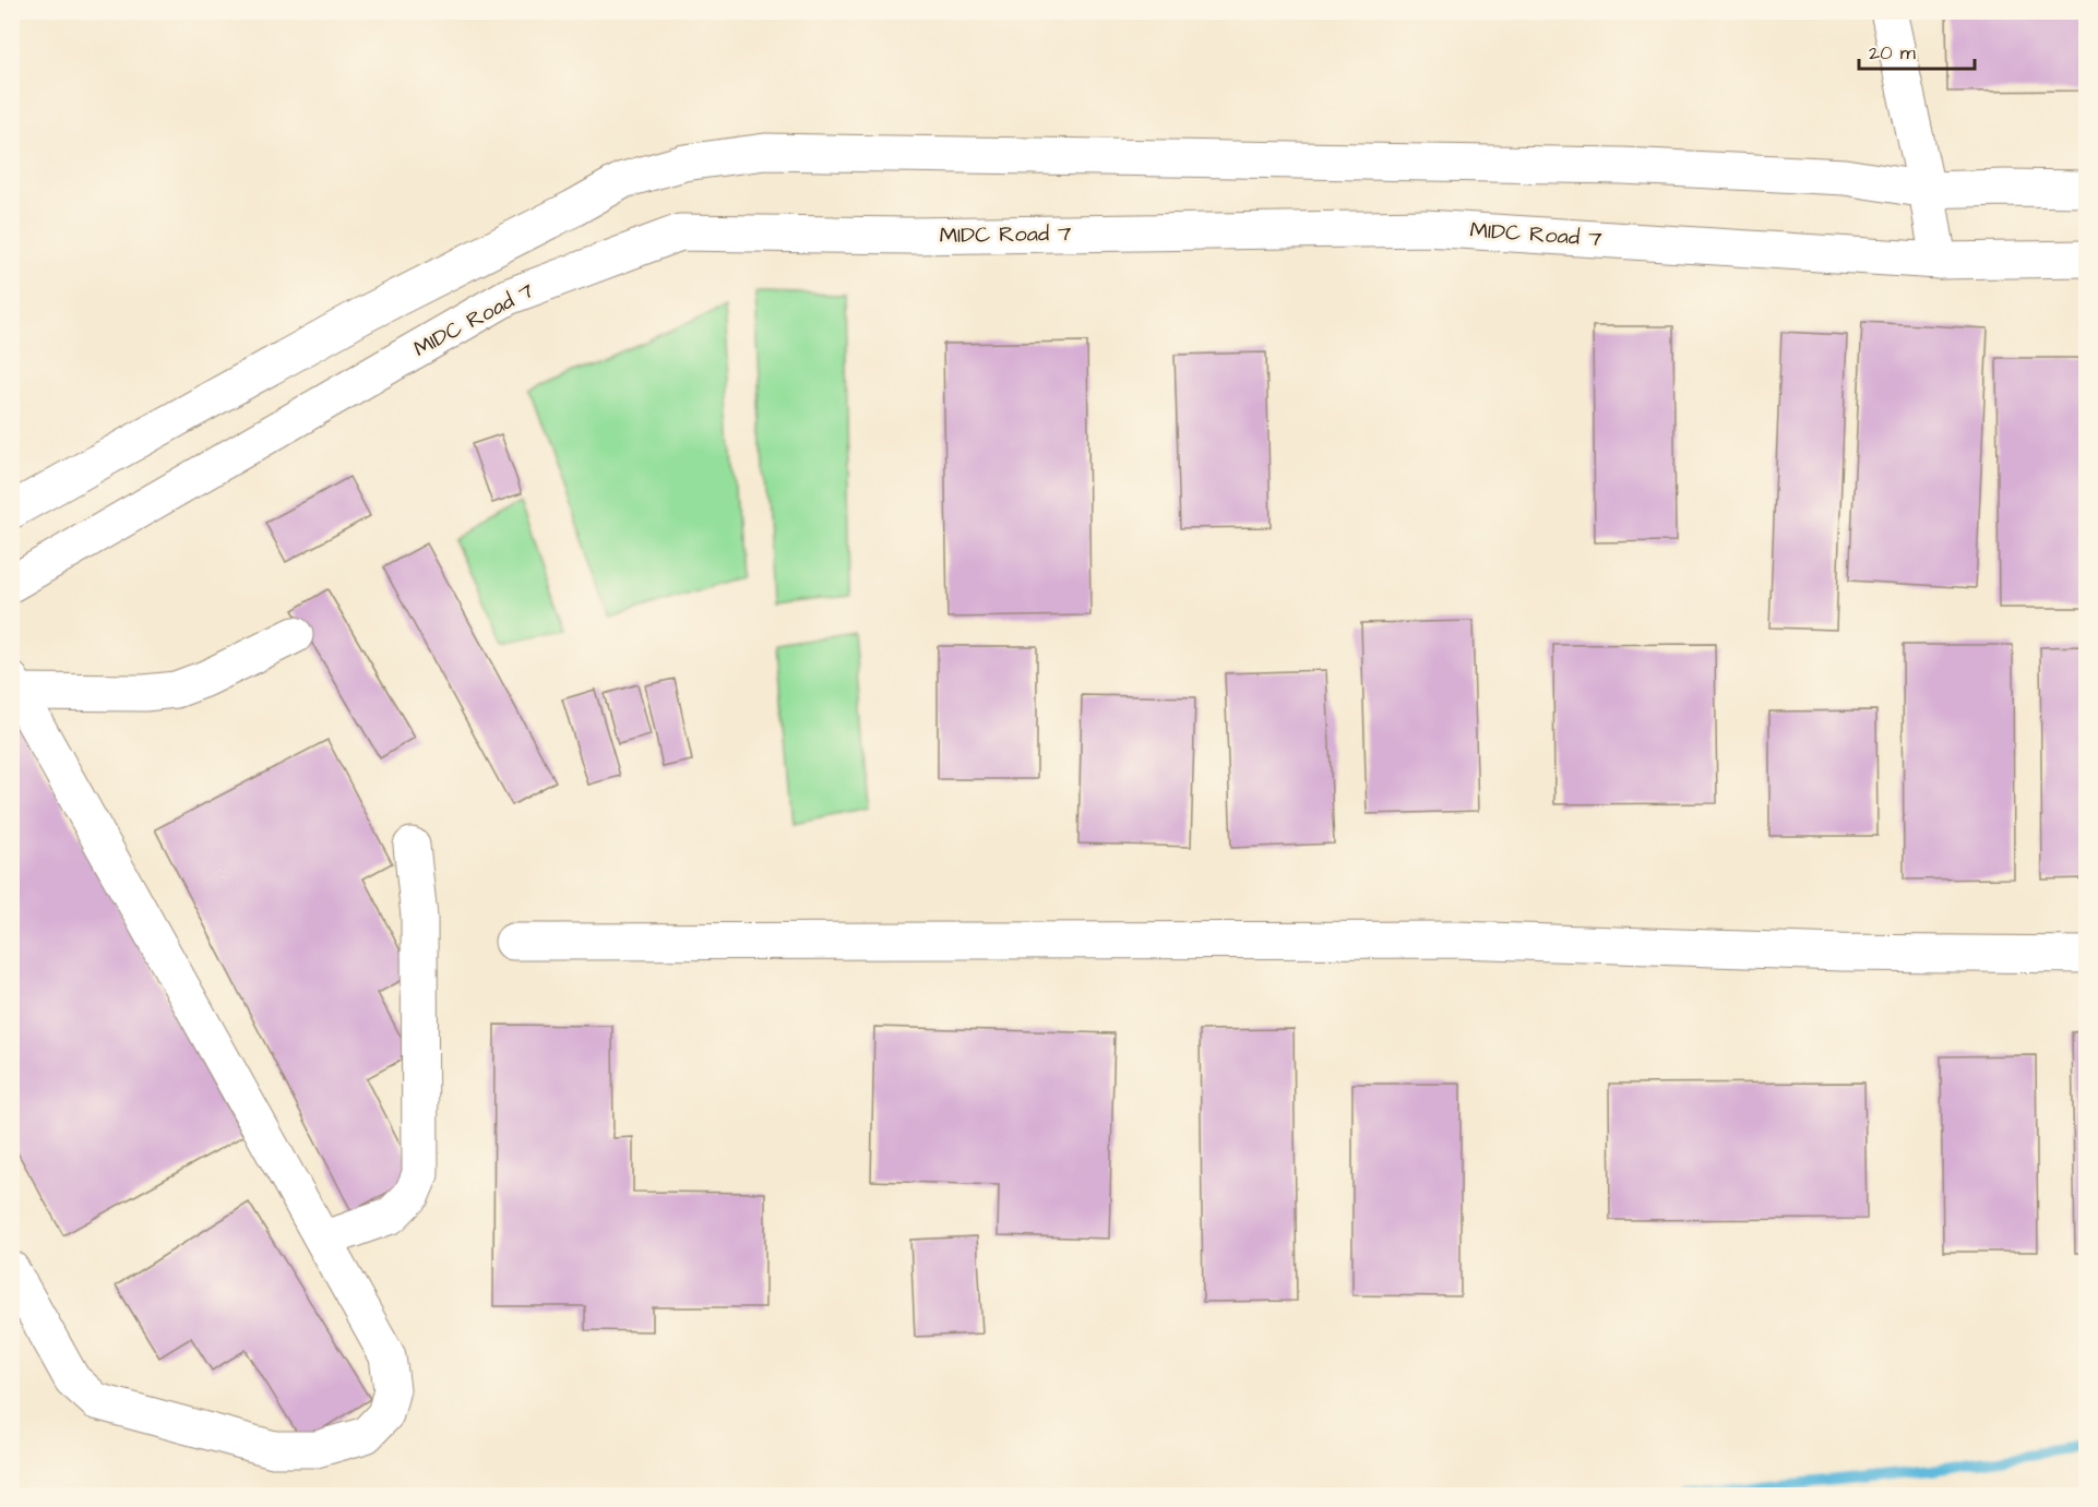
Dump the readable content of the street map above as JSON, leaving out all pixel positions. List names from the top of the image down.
{
  "streets": {
    "street": ["MIDC Road 7"]
  },
  "scale_bar": "20 m"
}
